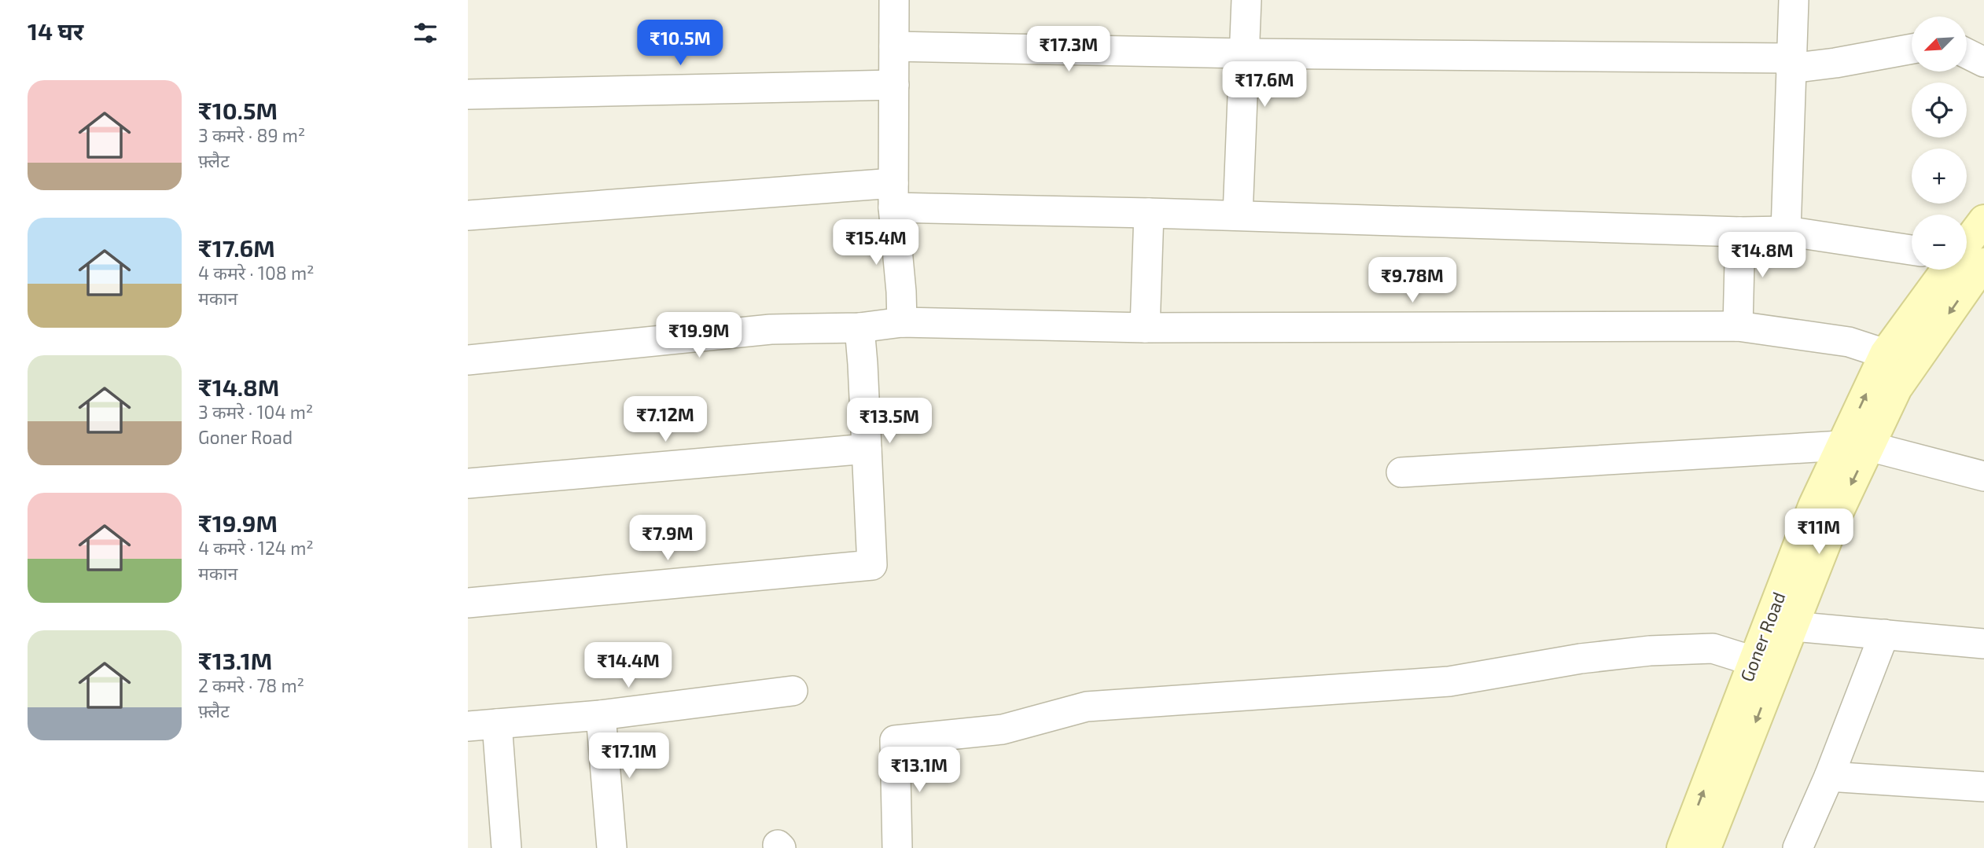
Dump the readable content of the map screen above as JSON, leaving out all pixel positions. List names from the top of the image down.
{
  "streets": {
    "street": ["Goner Road"]
  },
  "north": "bottom left",
  "page": {
    "heading": "14 घर",
    "map_buttons": ["+", "−"],
    "price": [
      "₹10.5M",
      "₹17.3M",
      "₹17.6M",
      "₹15.4M",
      "₹14.8M",
      "₹9.78M",
      "₹19.9M",
      "₹7.12M",
      "₹13.5M",
      "₹11M",
      "₹7.9M",
      "₹14.4M",
      "₹17.1M",
      "₹13.1M"
    ],
    "list": [
      {
        "name": "₹10.5M",
        "note": "3 कमरे · 89 m² · फ़्लैट"
      },
      {
        "name": "₹17.6M",
        "note": "4 कमरे · 108 m² · मकान"
      },
      {
        "name": "₹14.8M",
        "note": "3 कमरे · 104 m² · Goner Road"
      },
      {
        "name": "₹19.9M",
        "note": "4 कमरे · 124 m² · मकान"
      },
      {
        "name": "₹13.1M",
        "note": "2 कमरे · 78 m² · फ़्लैट"
      }
    ]
  }
}
